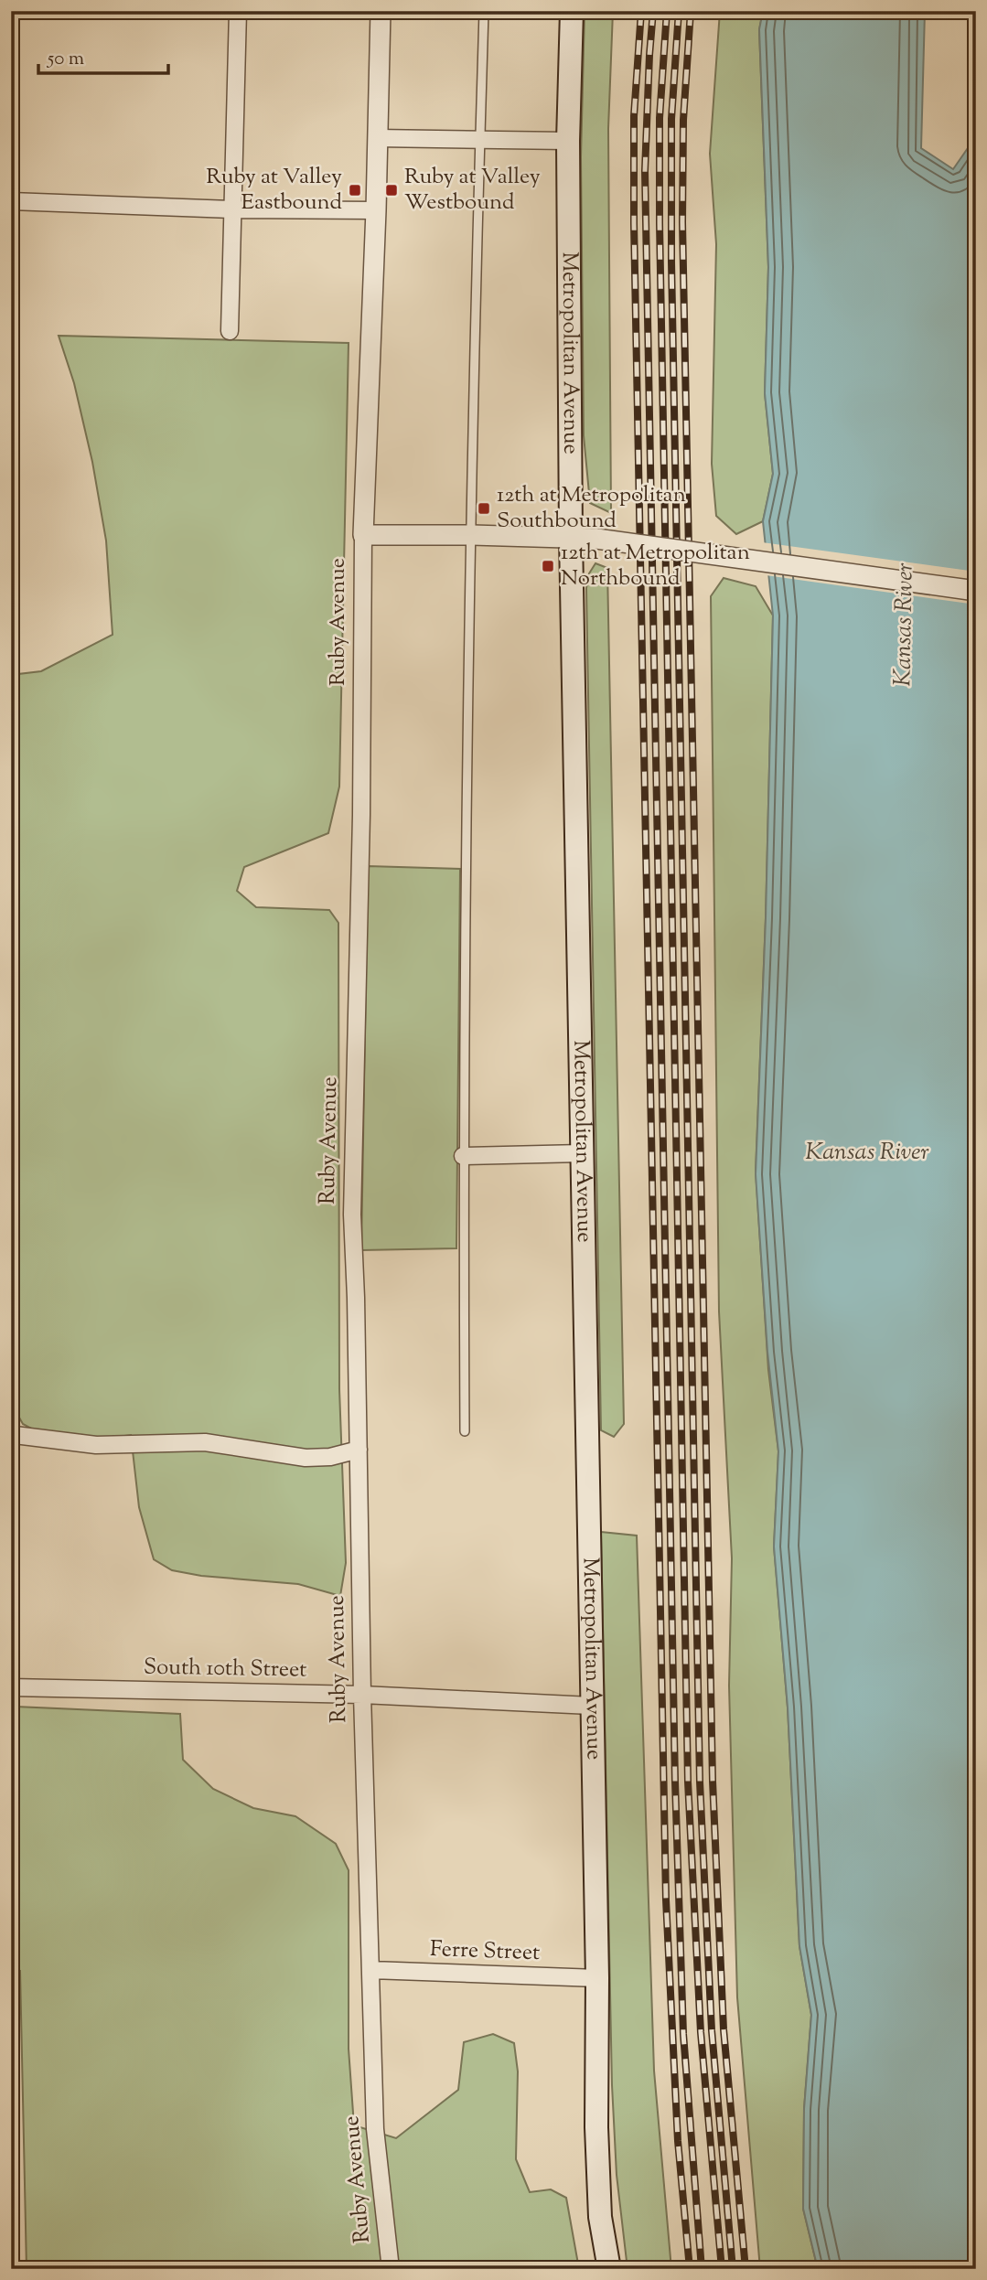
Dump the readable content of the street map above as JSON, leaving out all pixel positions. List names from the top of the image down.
{
  "streets": {
    "main road": ["Metropolitan Avenue"],
    "street": ["Ruby Avenue", "South 10th Street", "Ferre Street"]
  },
  "crossings": [
    ["Metropolitan Avenue", "South 10th Street"],
    ["Metropolitan Avenue", "Ferre Street"],
    ["Ruby Avenue", "South 10th Street"],
    ["Ruby Avenue", "Ferre Street"]
  ],
  "water": ["Kansas River"],
  "places": {
    "transit": [
      "Ruby at Valley Eastbound",
      "Ruby at Valley Westbound",
      "12th at Metropolitan Southbound",
      "12th at Metropolitan Northbound"
    ]
  },
  "scale_bar": "50 m"
}
